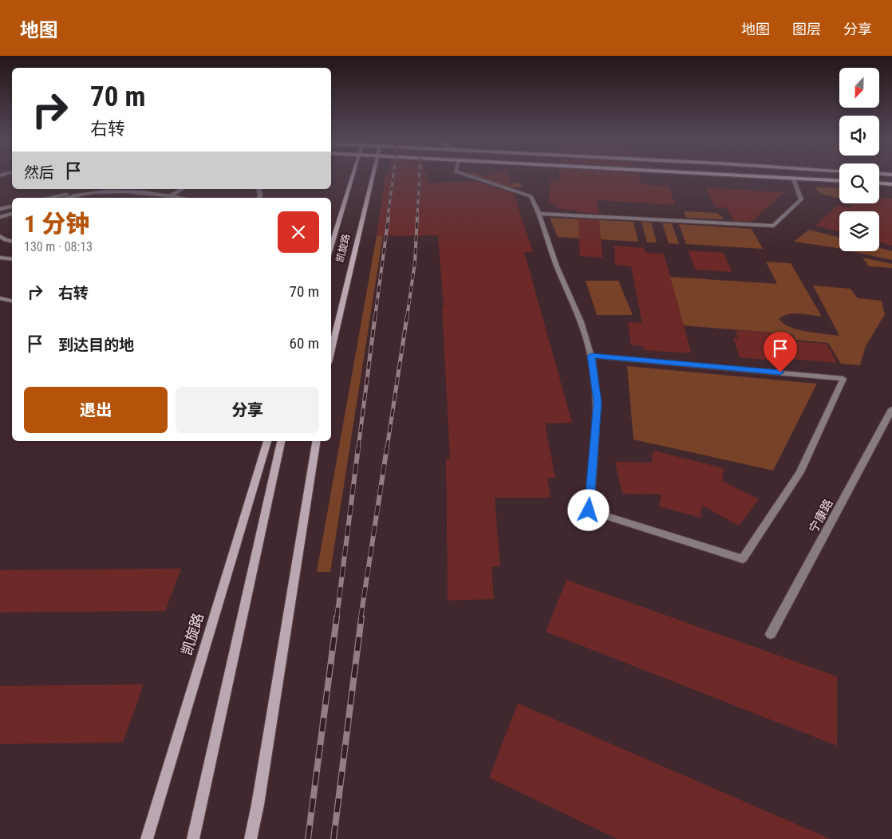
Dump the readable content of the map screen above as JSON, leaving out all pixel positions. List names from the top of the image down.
{
  "streets": {
    "street": ["凯旋路", "宁康路"]
  },
  "north": "bottom",
  "page": {
    "header": "地图",
    "nav": ["地图", "图层", "分享"],
    "turn": ["70 m", "右转"],
    "then": "然后",
    "heading": ["1 分钟", "130 m · 08:13"],
    "list": [
      {
        "name": "右转",
        "value": "70 m"
      },
      {
        "name": "到达目的地",
        "value": "60 m"
      }
    ],
    "buttons": ["退出", "分享"]
  }
}
